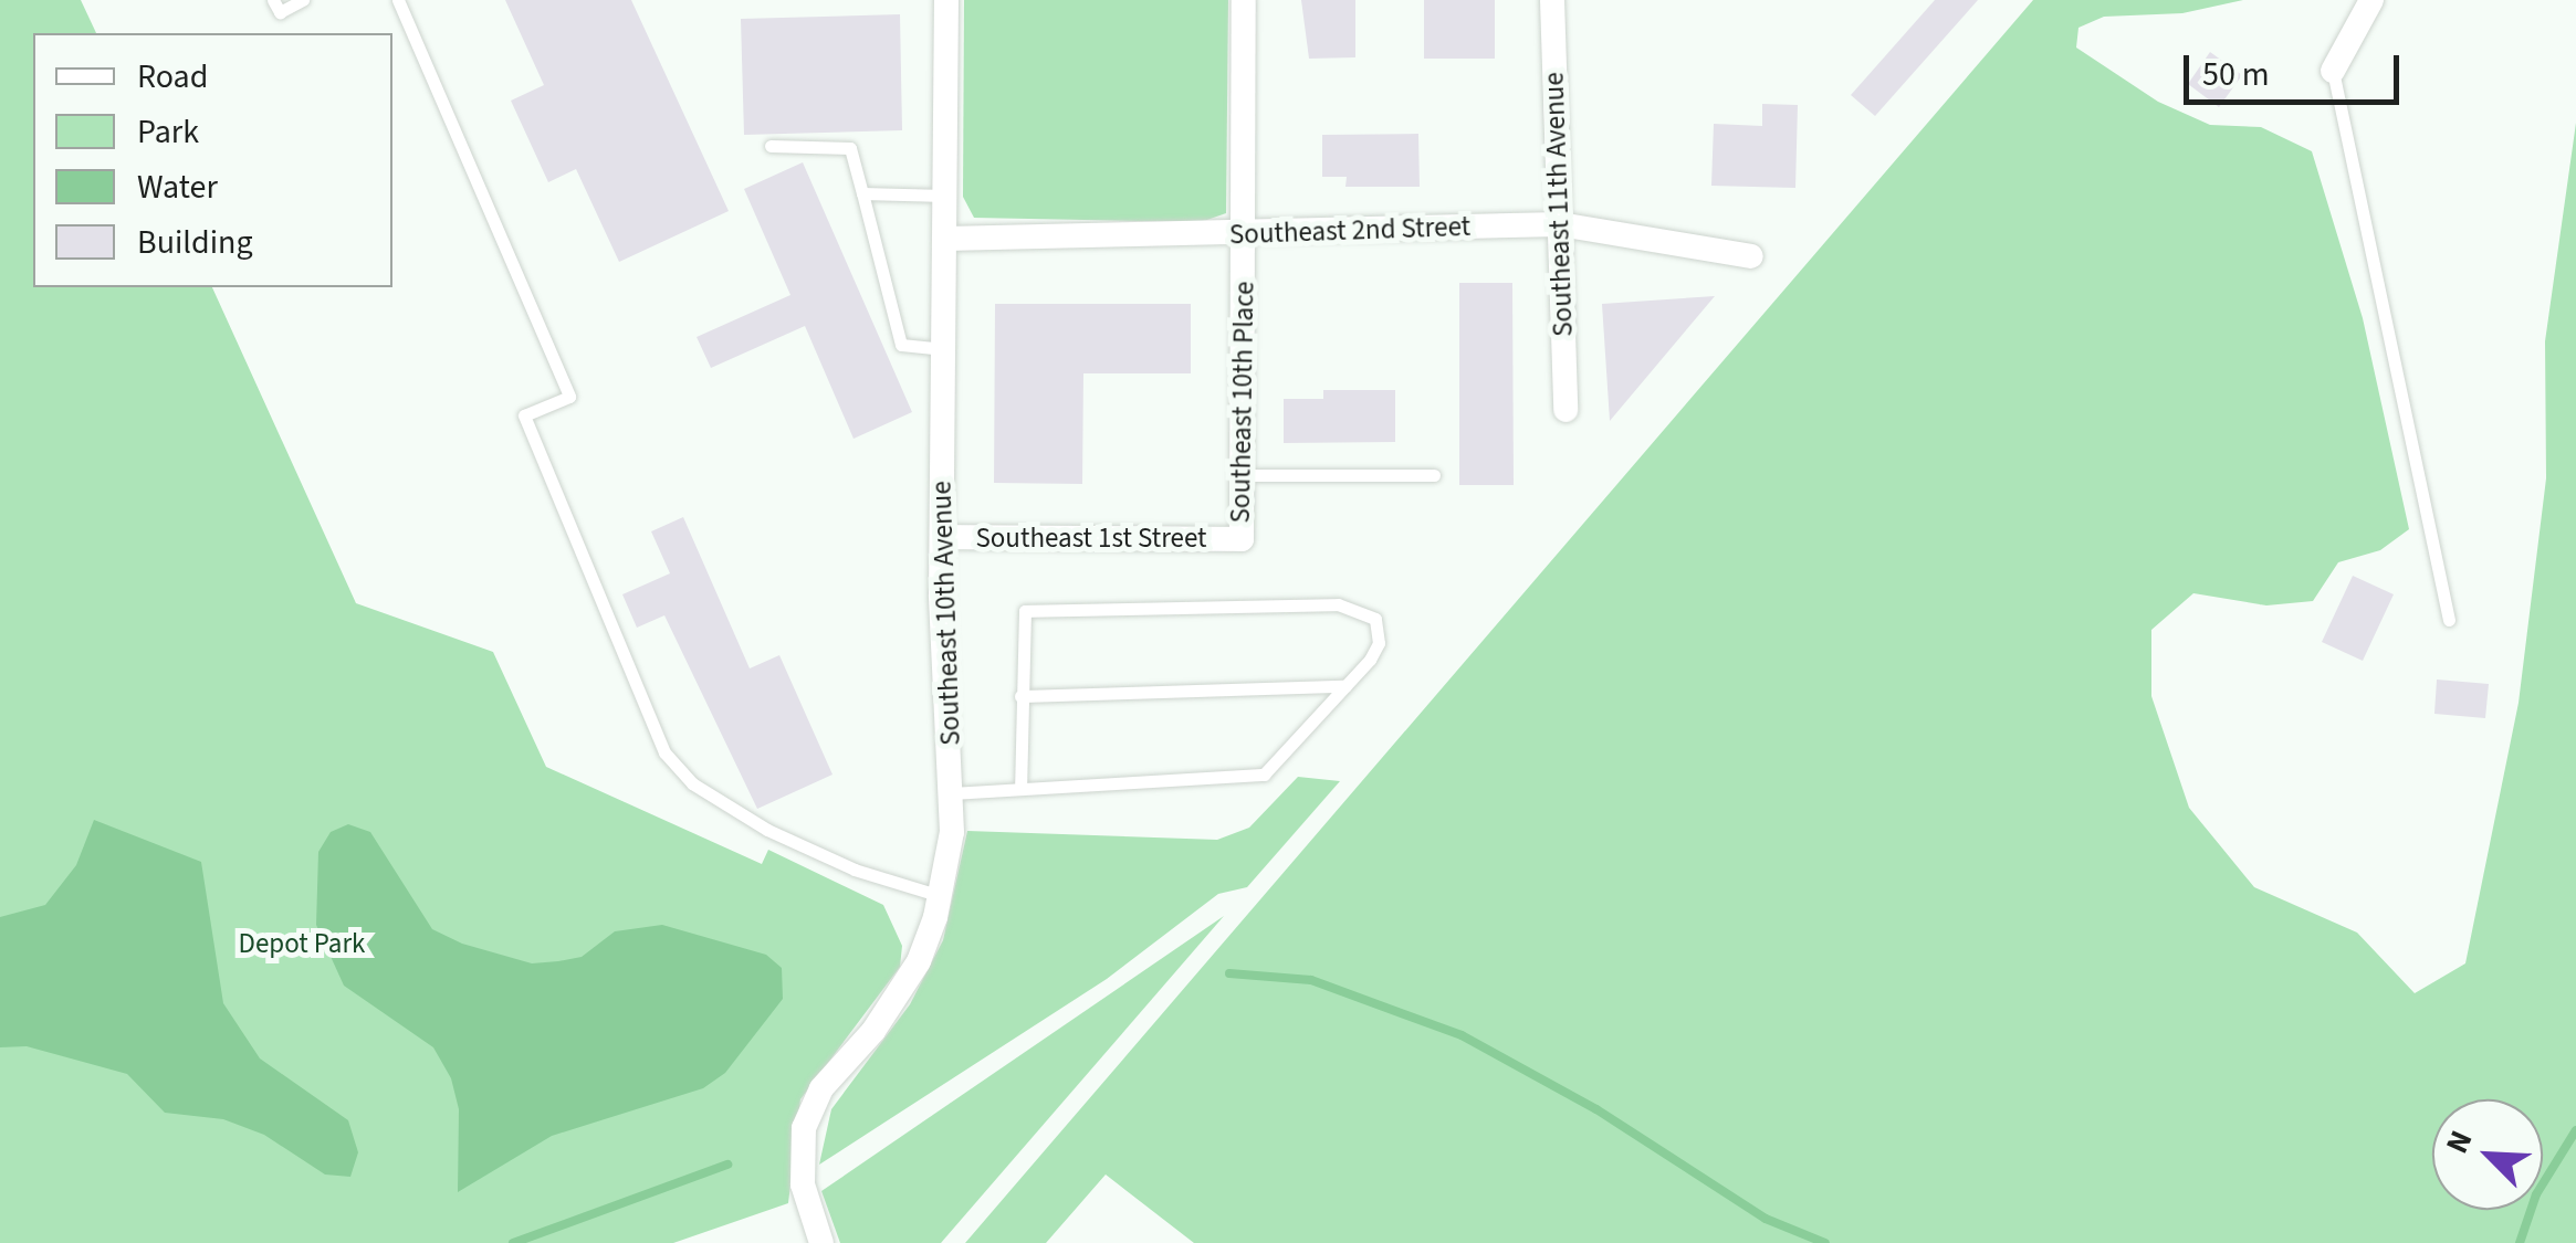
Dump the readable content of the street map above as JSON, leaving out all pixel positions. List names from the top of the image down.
{
  "streets": {
    "street": [
      "Southeast 11th Avenue",
      "Southeast 2nd Street",
      "Southeast 10th Place",
      "Southeast 1st Street",
      "Southeast 10th Avenue"
    ]
  },
  "crossings": [
    ["Southeast 11th Avenue", "Southeast 2nd Street"],
    ["Southeast 2nd Street", "Southeast 10th Place"],
    ["Southeast 2nd Street", "Southeast 10th Avenue"],
    ["Southeast 10th Place", "Southeast 1st Street"],
    ["Southeast 1st Street", "Southeast 10th Avenue"]
  ],
  "parks": ["Depot Park"],
  "legend": [
    "Road",
    "Park",
    "Water",
    "Building"
  ],
  "scale_bar": "50 m",
  "north": "top left"
}
